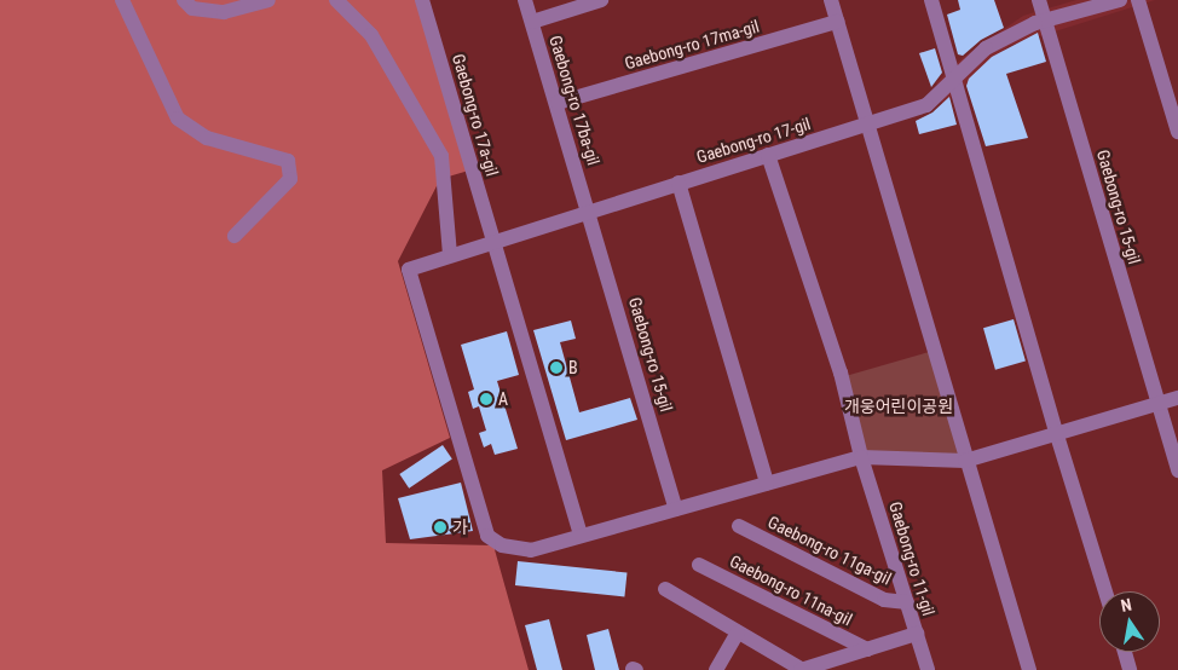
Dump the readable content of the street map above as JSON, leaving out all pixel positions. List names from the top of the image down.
{
  "streets": {
    "street": [
      "Gaebong-ro 17ma-gil",
      "Gaebong-ro 17ba-gil",
      "Gaebong-ro 17a-gil",
      "Gaebong-ro 17-gil",
      "Gaebong-ro 15-gil",
      "Gaebong-ro 11ga-gil",
      "Gaebong-ro 11-gil",
      "Gaebong-ro 11na-gil"
    ]
  },
  "crossings": [
    ["Gaebong-ro 17ma-gil", "Gaebong-ro 17ba-gil"],
    ["Gaebong-ro 17ba-gil", "Gaebong-ro 17-gil"],
    ["Gaebong-ro 17ba-gil", "Gaebong-ro 15-gil"],
    ["Gaebong-ro 17a-gil", "Gaebong-ro 17-gil"],
    ["Gaebong-ro 17-gil", "Gaebong-ro 15-gil"],
    ["Gaebong-ro 11ga-gil", "Gaebong-ro 11-gil"],
    ["Gaebong-ro 11-gil", "Gaebong-ro 11na-gil"]
  ],
  "parks": ["개웅어린이공원"],
  "places": ["B", "A", "가"],
  "north": "top"
}
